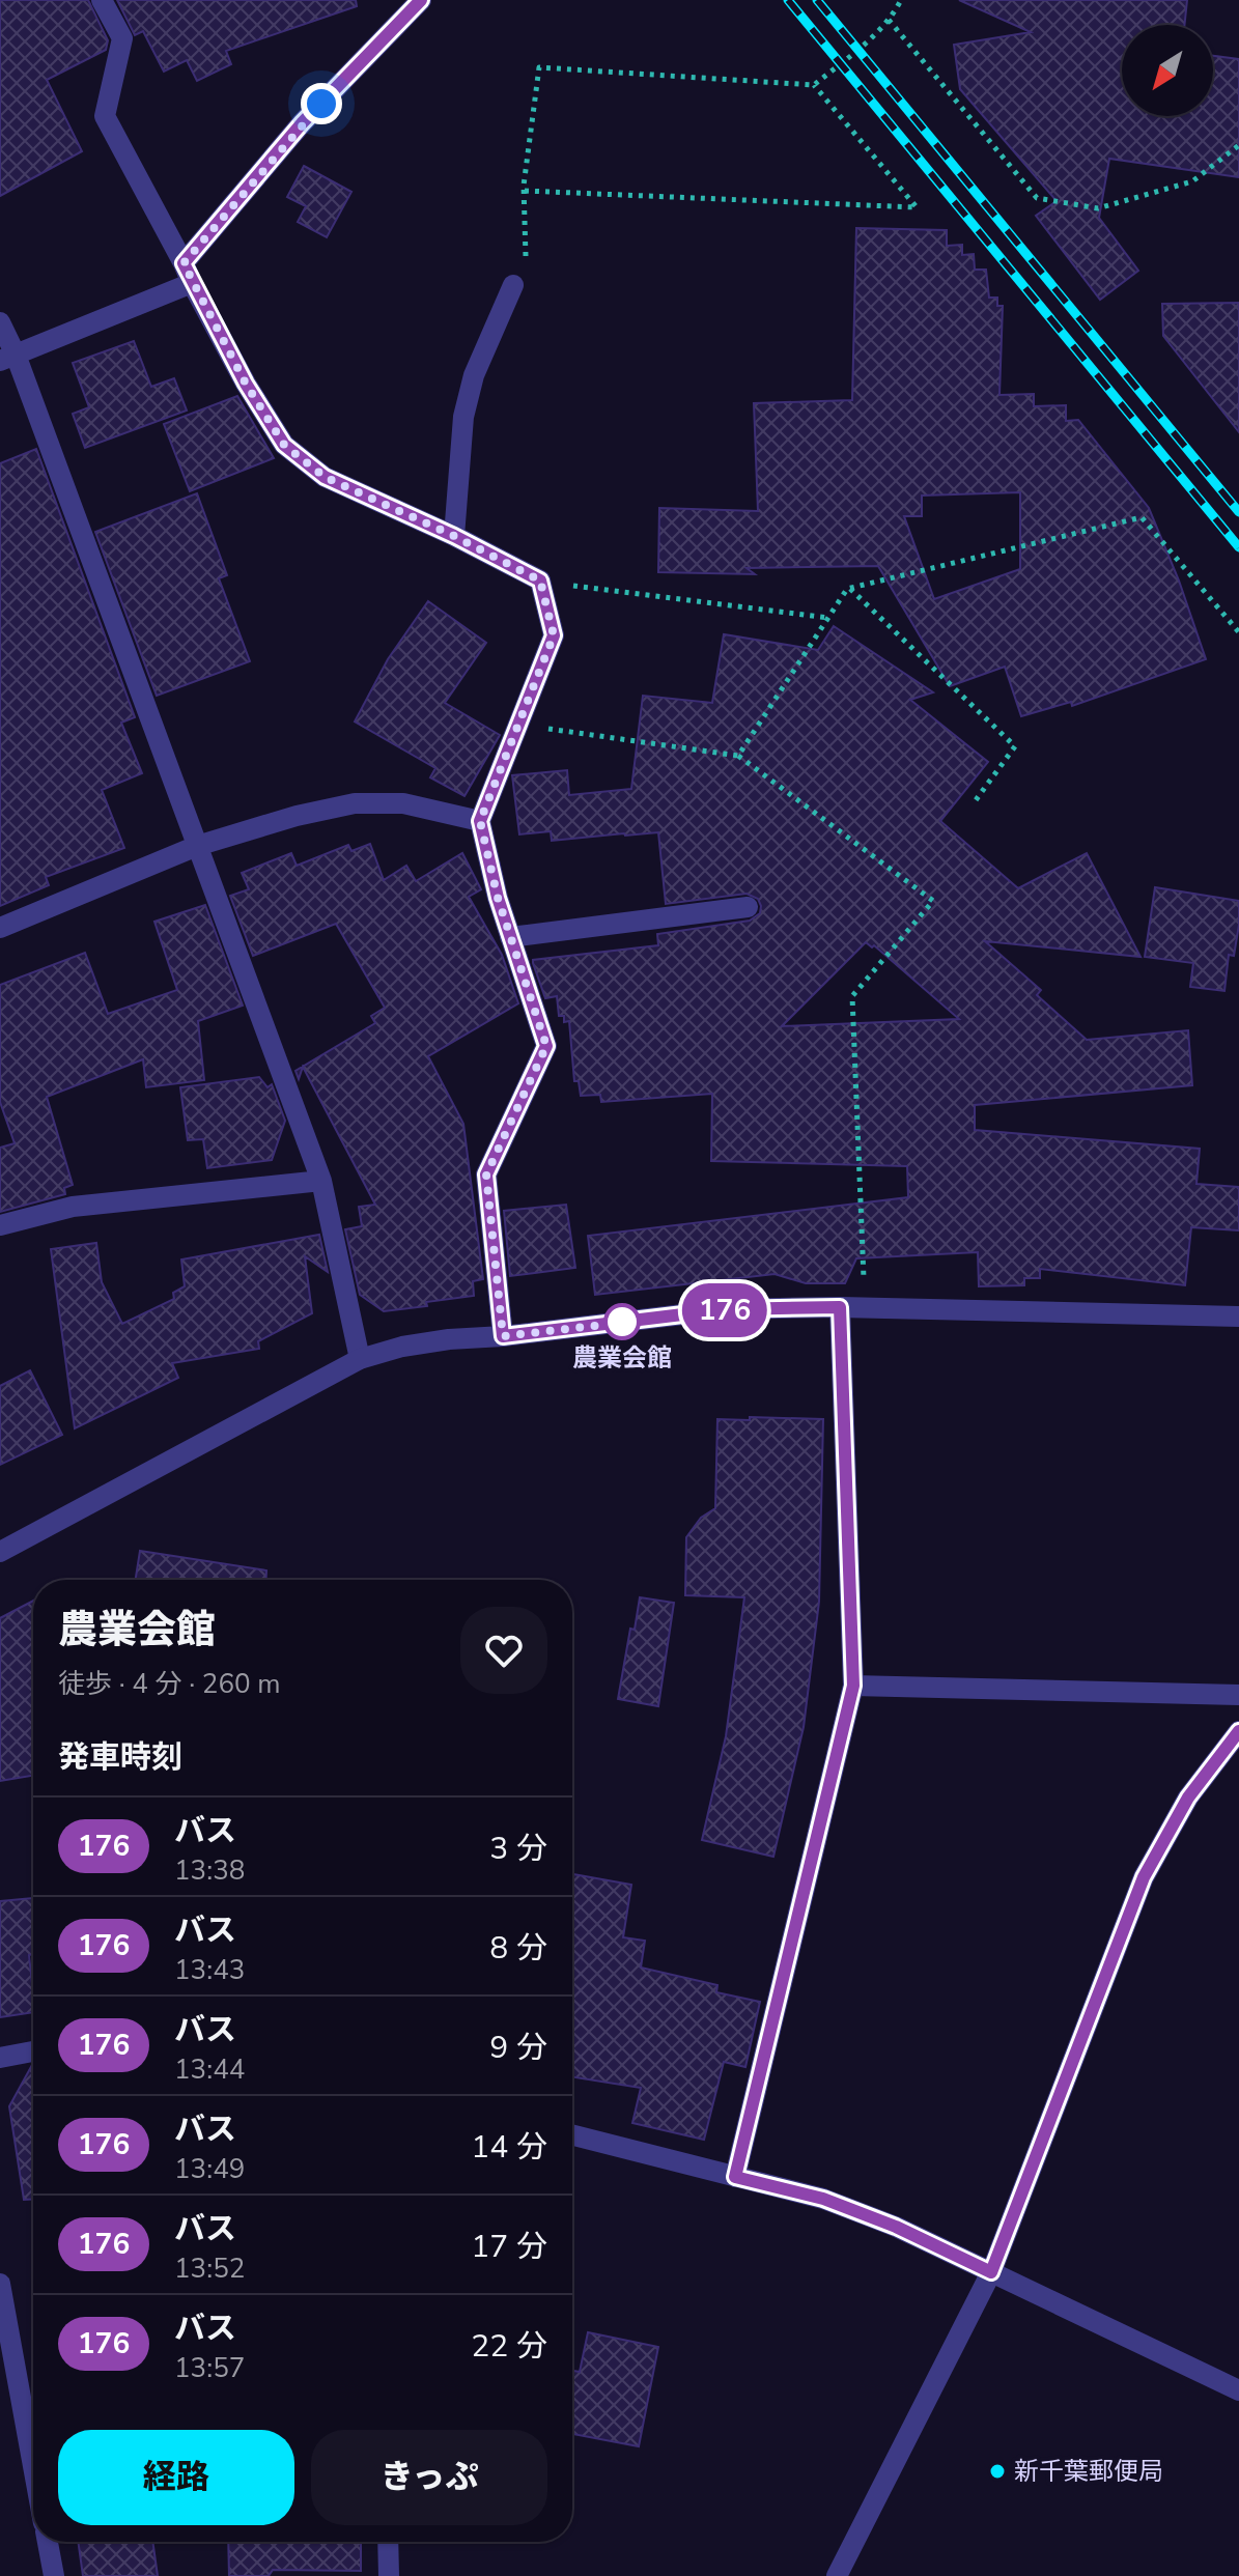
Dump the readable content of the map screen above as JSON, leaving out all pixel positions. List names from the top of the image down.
{
  "places": ["農業会館", "新千葉郵便局"],
  "lines": ["bus line 176"],
  "north": "bottom left",
  "page": {
    "on_map": "176",
    "heading": [
      ["農業会館", "徒歩 · 4 分 · 260 m"],
      "発車時刻"
    ],
    "list": [
      {
        "mark": "176",
        "name": "バス",
        "note": "13:38",
        "value": "3 分"
      },
      {
        "mark": "176",
        "name": "バス",
        "note": "13:43",
        "value": "8 分"
      },
      {
        "mark": "176",
        "name": "バス",
        "note": "13:44",
        "value": "9 分"
      },
      {
        "mark": "176",
        "name": "バス",
        "note": "13:49",
        "value": "14 分"
      },
      {
        "mark": "176",
        "name": "バス",
        "note": "13:52",
        "value": "17 分"
      },
      {
        "mark": "176",
        "name": "バス",
        "note": "13:57",
        "value": "22 分"
      }
    ],
    "buttons": ["経路", "きっぷ"]
  }
}
